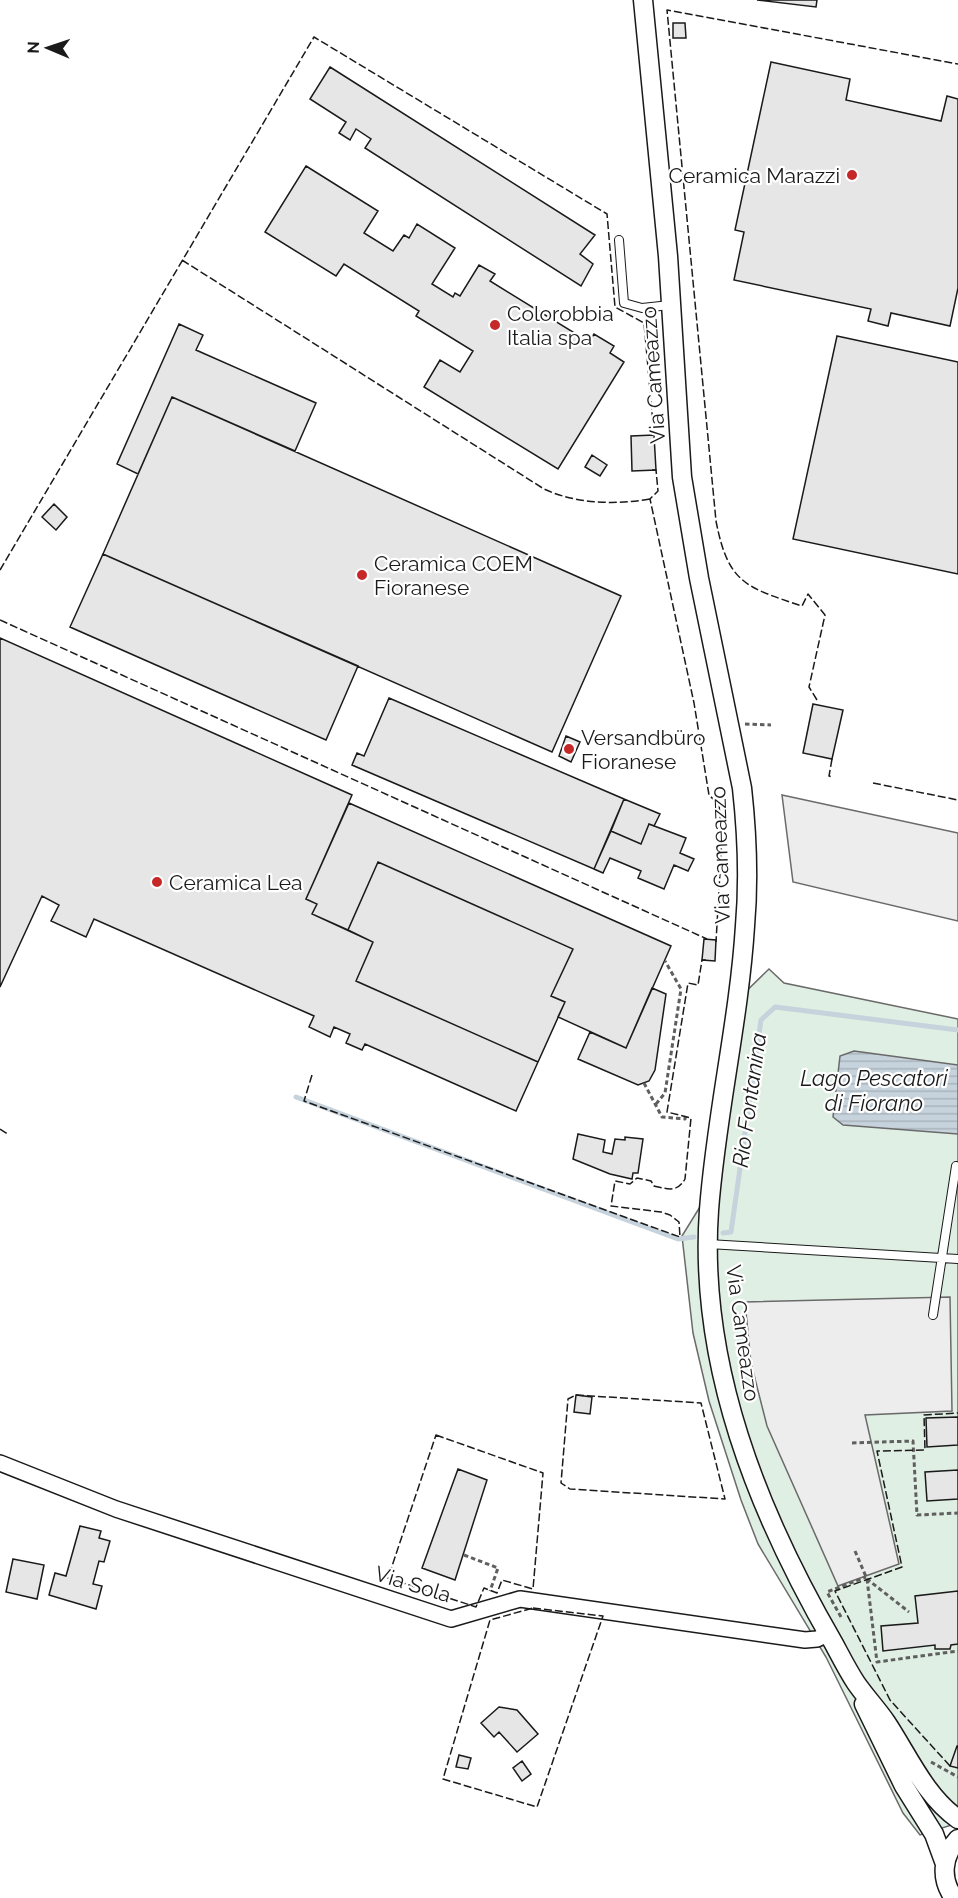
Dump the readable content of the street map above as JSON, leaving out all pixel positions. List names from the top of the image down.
{
  "streets": {
    "street": ["Via Cameazzo", "Via Sola"]
  },
  "crossings": [
    ["Via Cameazzo", "Via Sola"]
  ],
  "water": ["Lago Pescatori di Fiorano", "Rio Fontanina"],
  "places": [
    "Ceramica Marazzi",
    "Colorobbia Italia spa",
    "Ceramica COEM Fioranese",
    "Versandbüro Fioranese",
    "Ceramica Lea"
  ],
  "north": "left"
}
